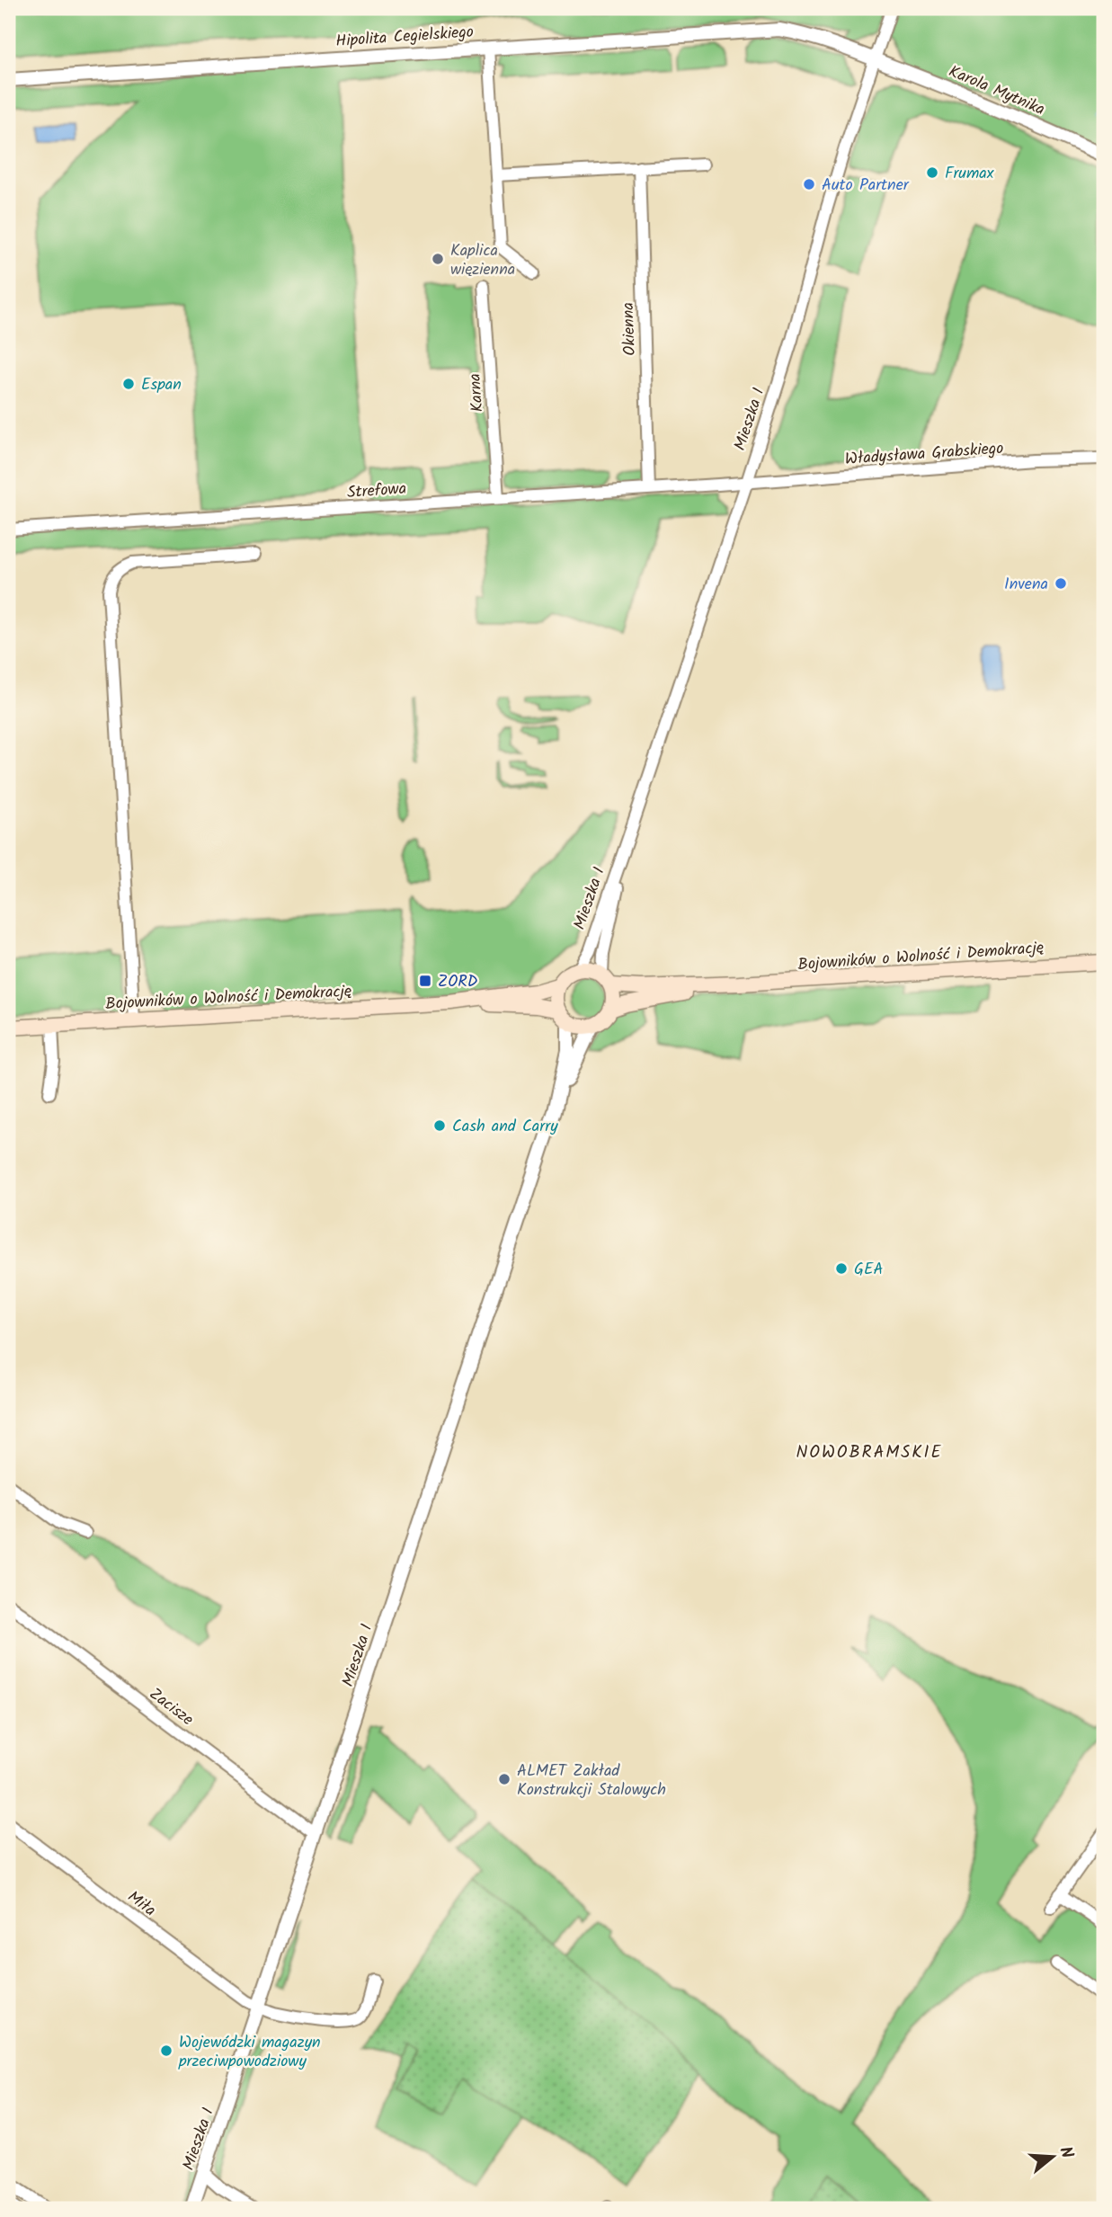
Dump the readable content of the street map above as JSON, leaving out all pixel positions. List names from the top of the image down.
{
  "streets": {
    "main road": ["Bojowników o Wolność i Demokrację"],
    "street": [
      "Hipolita Cegielskiego",
      "Karola Mytnika",
      "Okienna",
      "Karna",
      "Mieszka I",
      "Władysława Grabskiego",
      "Strefowa",
      "Zacisze",
      "Miła"
    ]
  },
  "crossings": [
    ["Hipolita Cegielskiego", "Karola Mytnika"],
    ["Hipolita Cegielskiego", "Mieszka I"],
    ["Karola Mytnika", "Mieszka I"],
    ["Okienna", "Strefowa"],
    ["Karna", "Strefowa"],
    ["Mieszka I", "Władysława Grabskiego"],
    ["Mieszka I", "Strefowa"],
    ["Mieszka I", "Bojowników o Wolność i Demokrację"],
    ["Mieszka I", "Zacisze"],
    ["Mieszka I", "Miła"],
    ["Władysława Grabskiego", "Strefowa"]
  ],
  "districts": ["NOWOBRAMSKIE"],
  "places": {
    "other": [
      "Frumax",
      "Auto Partner",
      "Kaplica więzienna",
      "Espan",
      "Invena",
      "Cash and Carry",
      "GEA",
      "ALMET Zakład Konstrukcji Stalowych",
      "Wojewódzki magazyn przeciwpowodziowy"
    ],
    "transit": ["ZORD"]
  },
  "north": "right"
}
